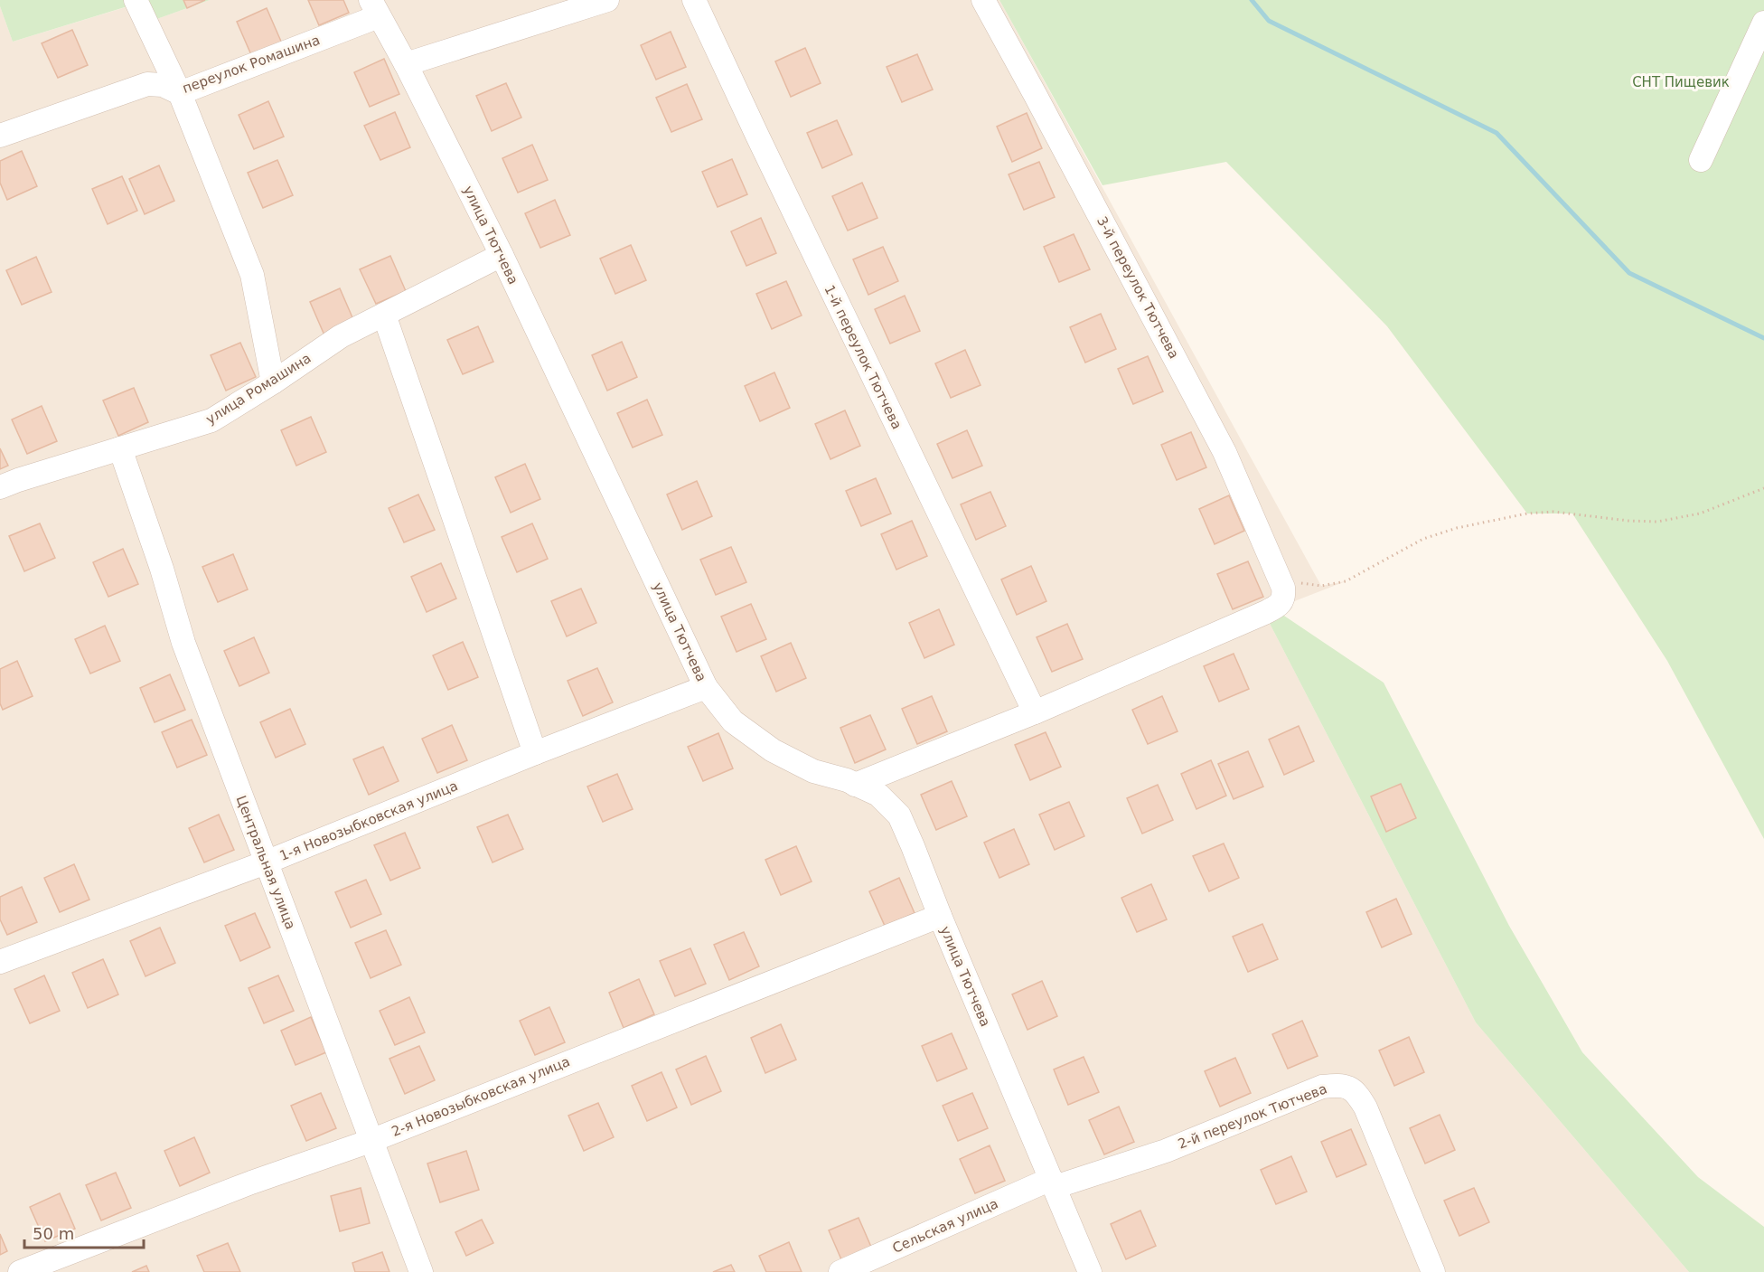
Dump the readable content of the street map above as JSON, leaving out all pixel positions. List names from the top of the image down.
{
  "streets": {
    "street": [
      "переулок Ромашина",
      "улица Тютчева",
      "3-й переулок Тютчева",
      "1-й переулок Тютчева",
      "улица Ромашина",
      "1-я Новозыбковская улица",
      "Центральная улица",
      "2-я Новозыбковская улица",
      "2-й переулок Тютчева",
      "Сельская улица"
    ]
  },
  "crossings": [
    ["переулок Ромашина", "улица Тютчева"],
    ["улица Тютчева", "улица Ромашина"],
    ["улица Тютчева", "1-я Новозыбковская улица"],
    ["улица Тютчева", "2-я Новозыбковская улица"],
    ["улица Тютчева", "2-й переулок Тютчева"],
    ["улица Тютчева", "Сельская улица"],
    ["улица Ромашина", "Центральная улица"],
    ["1-я Новозыбковская улица", "Центральная улица"],
    ["Центральная улица", "2-я Новозыбковская улица"],
    ["2-й переулок Тютчева", "Сельская улица"]
  ],
  "parks": ["СНТ Пищевик"],
  "scale_bar": "50 m"
}
